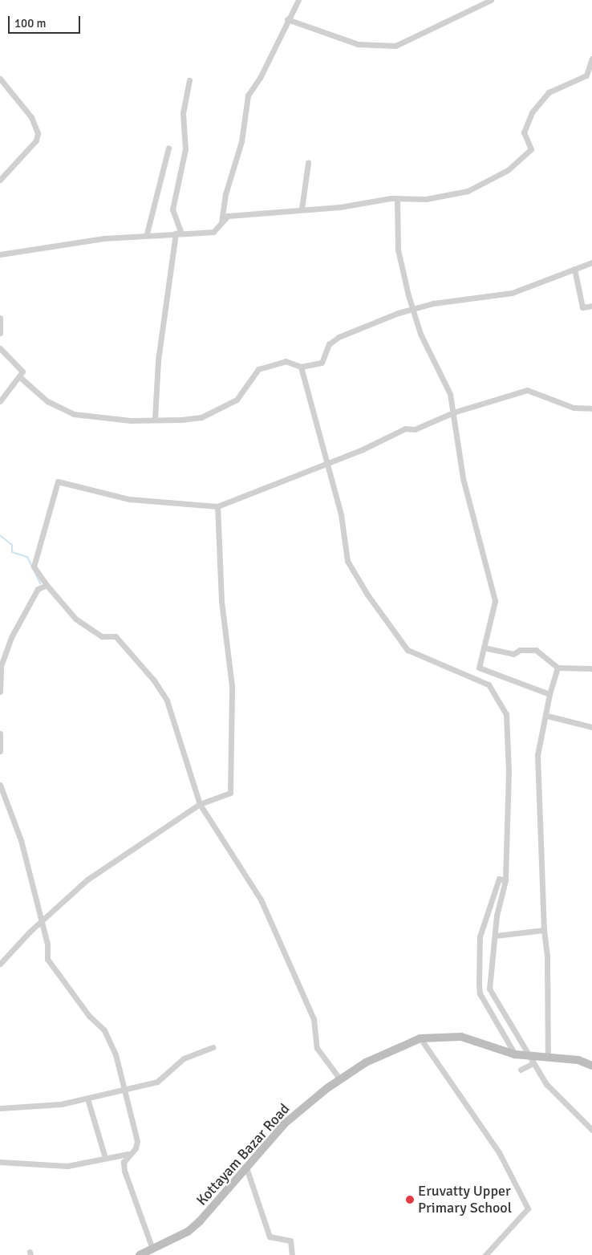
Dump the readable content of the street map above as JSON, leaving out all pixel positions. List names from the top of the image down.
{
  "streets": {
    "main road": ["Kottayam Bazar Road"]
  },
  "places": ["Eruvatty Upper Primary School"],
  "scale_bar": "100 m"
}
